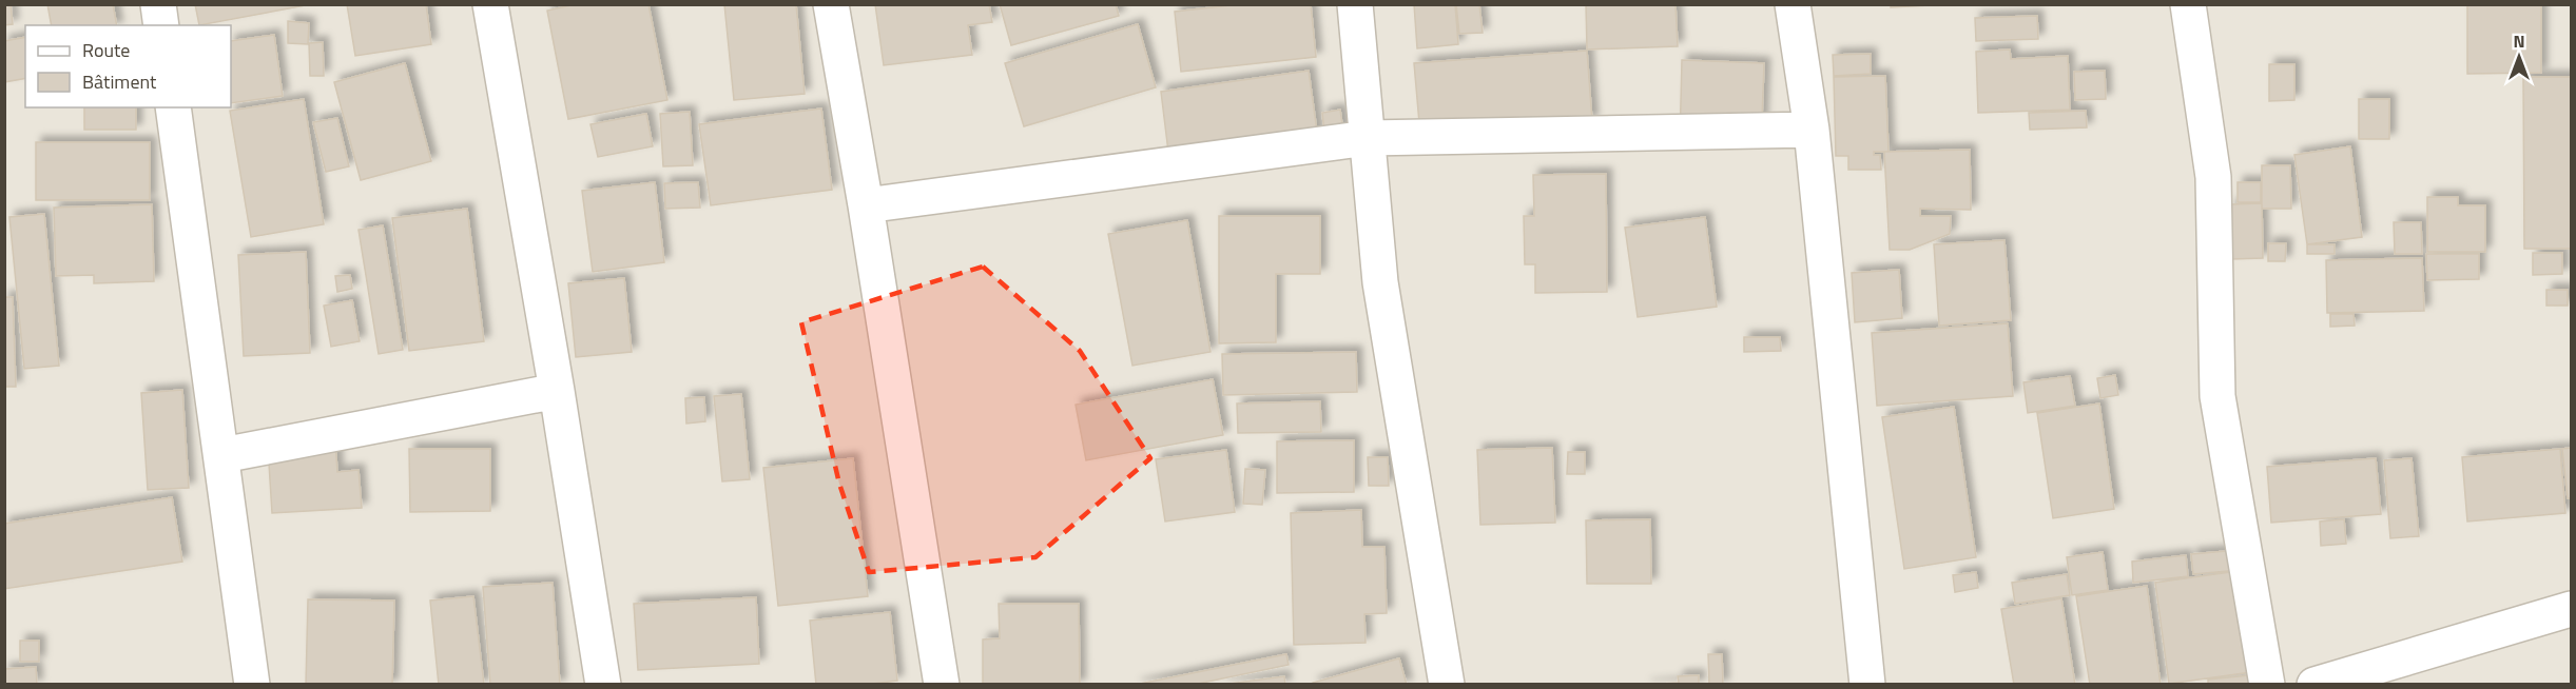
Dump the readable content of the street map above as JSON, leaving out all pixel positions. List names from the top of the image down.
{
  "legend": ["Route", "Bâtiment"],
  "north": "top"
}
